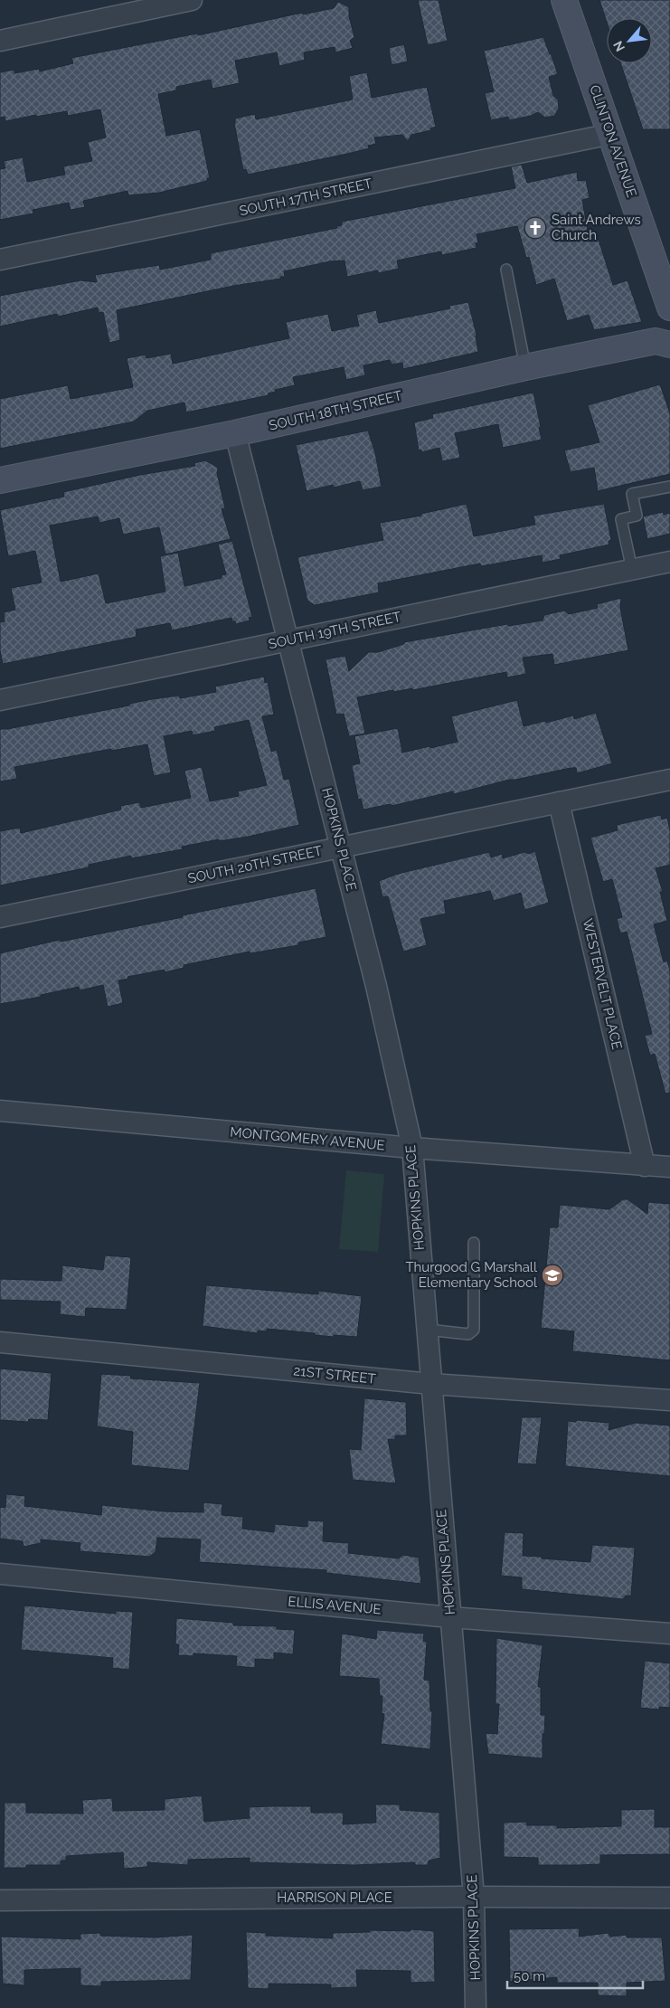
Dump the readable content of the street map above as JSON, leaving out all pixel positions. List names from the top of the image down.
{
  "streets": {
    "street": [
      "CLINTON AVENUE",
      "SOUTH 17TH STREET",
      "SOUTH 18TH STREET",
      "SOUTH 19TH STREET",
      "HOPKINS PLACE",
      "SOUTH 20TH STREET",
      "WESTERVELT PLACE",
      "MONTGOMERY AVENUE",
      "21ST STREET",
      "ELLIS AVENUE",
      "HARRISON PLACE"
    ]
  },
  "crossings": [
    ["CLINTON AVENUE", "SOUTH 17TH STREET"],
    ["SOUTH 18TH STREET", "HOPKINS PLACE"],
    ["SOUTH 19TH STREET", "HOPKINS PLACE"],
    ["HOPKINS PLACE", "SOUTH 20TH STREET"],
    ["HOPKINS PLACE", "MONTGOMERY AVENUE"],
    ["HOPKINS PLACE", "21ST STREET"],
    ["HOPKINS PLACE", "ELLIS AVENUE"],
    ["HOPKINS PLACE", "HARRISON PLACE"],
    ["SOUTH 20TH STREET", "WESTERVELT PLACE"],
    ["WESTERVELT PLACE", "MONTGOMERY AVENUE"]
  ],
  "places": {
    "church": ["Saint Andrews Church"],
    "school or university": ["Thurgood G Marshall Elementary School"]
  },
  "scale_bar": "50 m",
  "north": "bottom left"
}
